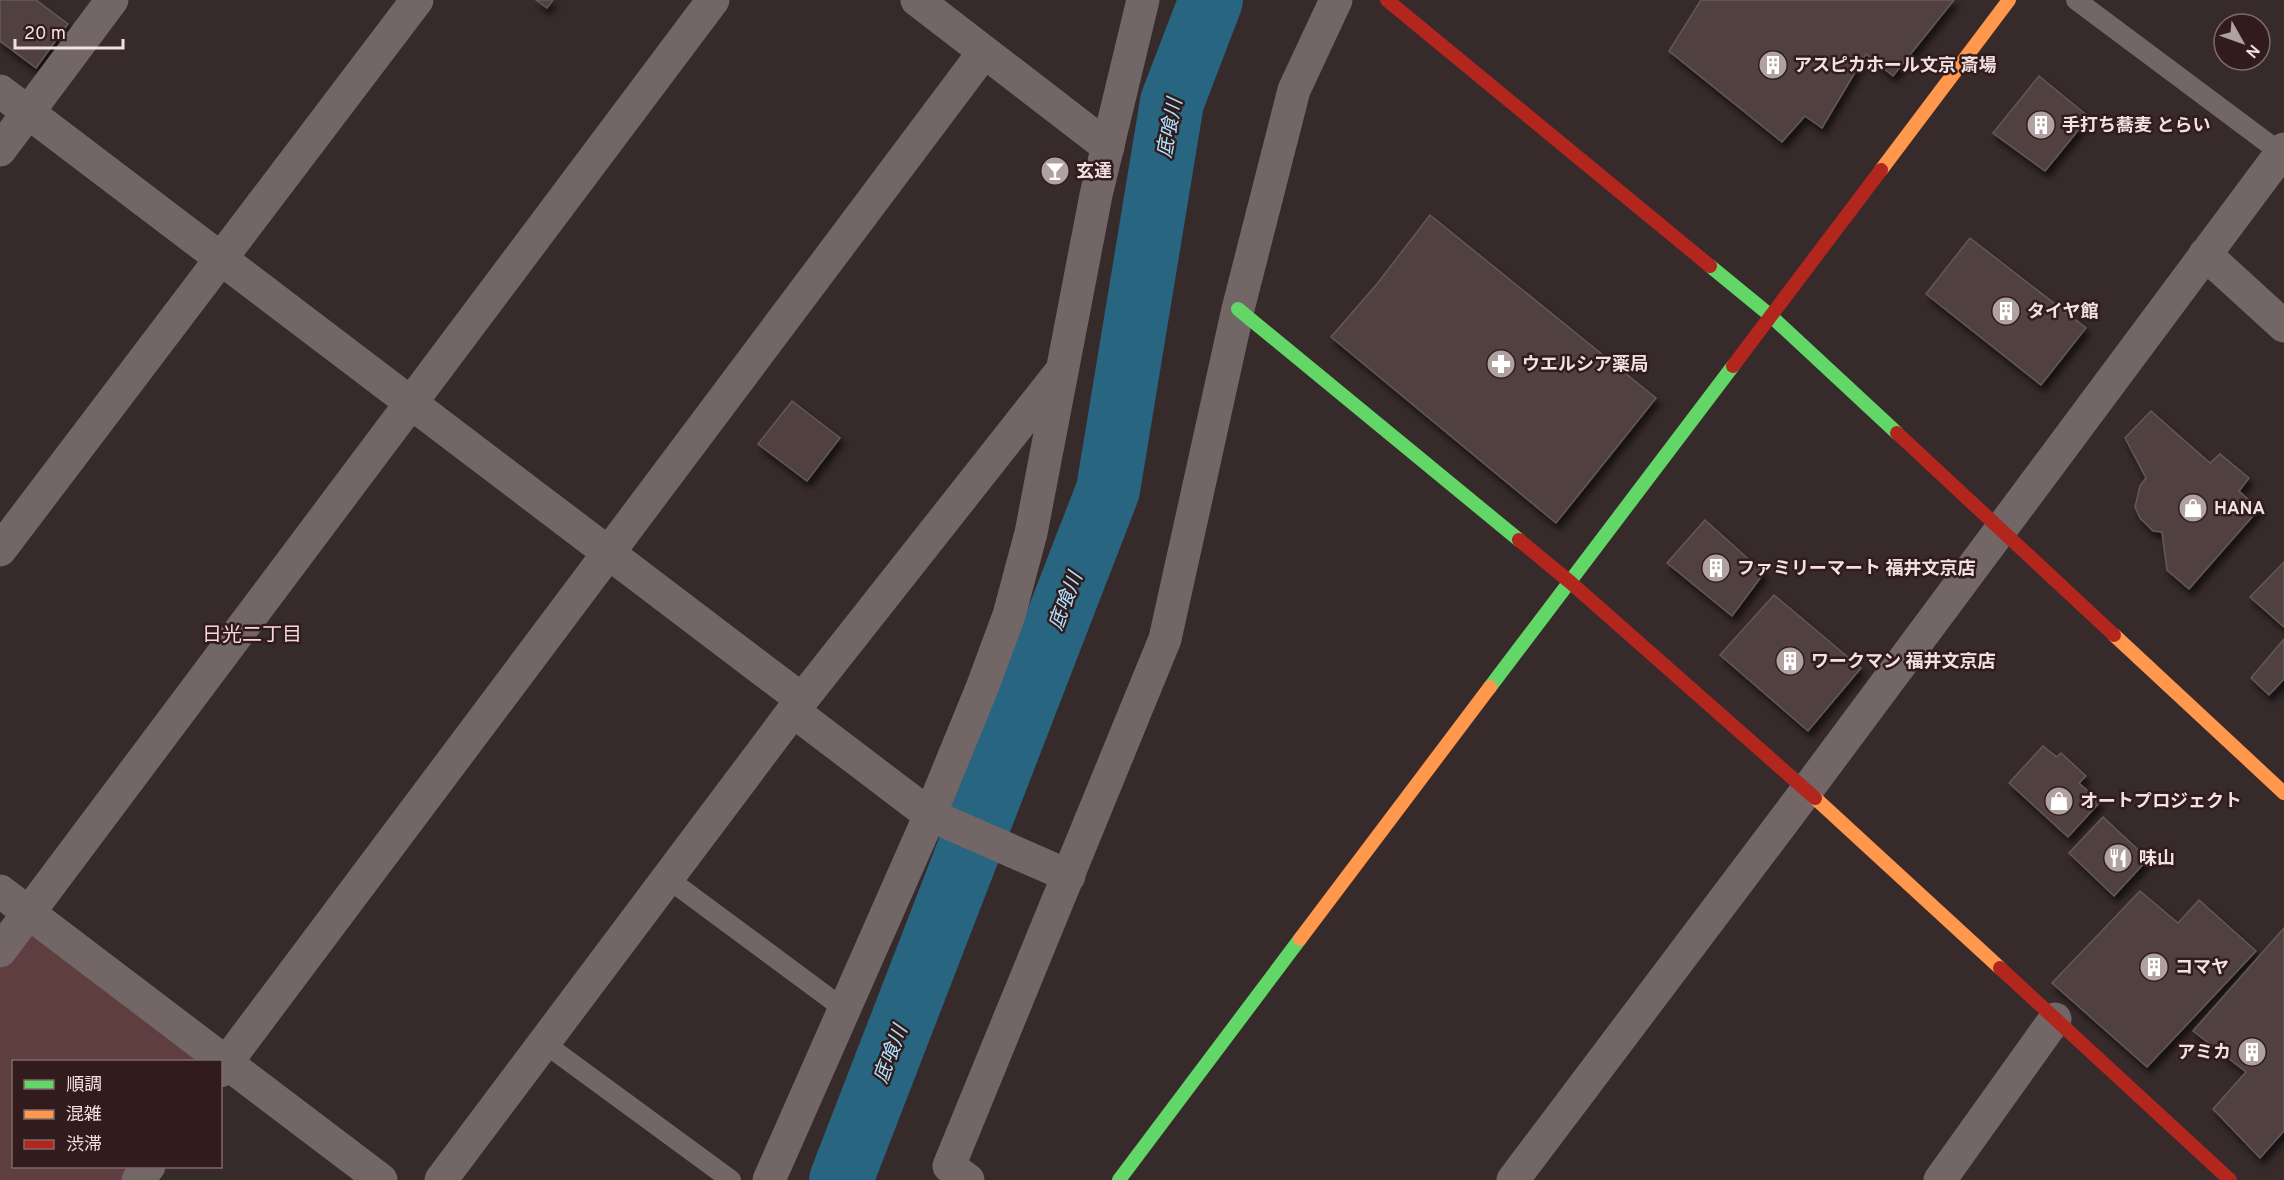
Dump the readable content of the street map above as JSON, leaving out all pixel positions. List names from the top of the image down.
{
  "districts": ["日光二丁目"],
  "water": ["底喰川"],
  "places": {
    "building": [
      "アスピカホール文京 斎場",
      "手打ち蕎麦 とらい",
      "タイヤ館",
      "ファミリーマート 福井文京店",
      "ワークマン 福井文京店",
      "コマヤ",
      "アミカ"
    ],
    "bar": ["玄達"],
    "pharmacy": ["ウエルシア薬局"],
    "shop": ["HANA", "オートプロジェクト"],
    "restaurant": ["味山"]
  },
  "legend": ["順調", "混雑", "渋滞"],
  "scale_bar": "20 m",
  "north": "bottom right"
}
